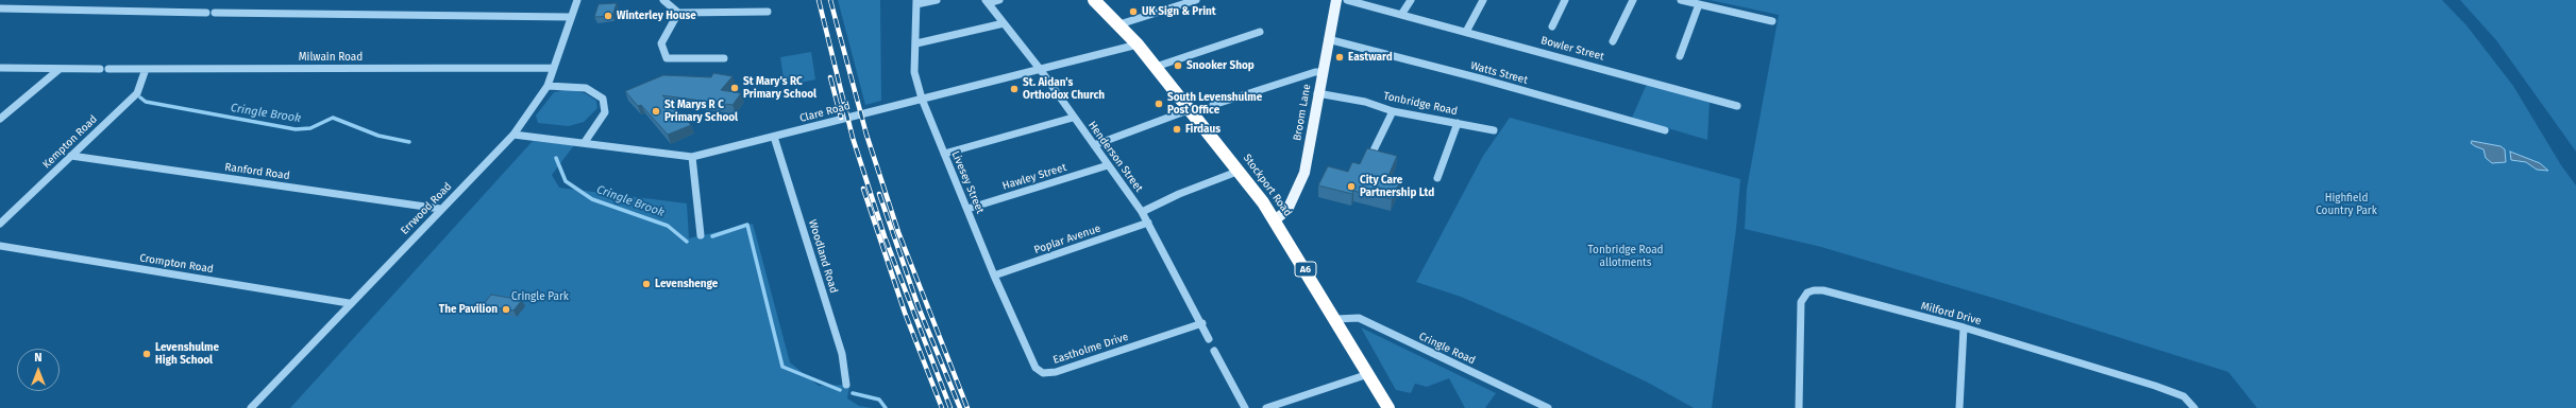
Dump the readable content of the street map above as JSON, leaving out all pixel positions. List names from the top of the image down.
{
  "streets": {
    "highway": ["Stockport Road", "A6"],
    "main road": ["Broom Lane"],
    "street": [
      "Bowler Street",
      "Milwain Road",
      "Watts Street",
      "Tonbridge Road",
      "Clare Road",
      "Kempton Road",
      "Henderson Street",
      "Ranford Road",
      "Hawley Street",
      "Livesey Street",
      "Errwood Road",
      "Poplar Avenue",
      "Woodland Road",
      "Crompton Road",
      "Milford Drive",
      "Eastholme Drive",
      "Cringle Road"
    ]
  },
  "crossings": [
    ["Milwain Road", "Kempton Road"],
    ["Milwain Road", "Errwood Road"],
    ["Watts Street", "Broom Lane"],
    ["Tonbridge Road", "Broom Lane"],
    ["Clare Road", "Henderson Street"],
    ["Clare Road", "Livesey Street"],
    ["Clare Road", "Stockport Road"],
    ["Clare Road", "Errwood Road"],
    ["Clare Road", "Woodland Road"],
    ["Broom Lane", "Stockport Road"],
    ["Kempton Road", "Ranford Road"],
    ["Henderson Street", "Hawley Street"],
    ["Henderson Street", "Poplar Avenue"],
    ["Henderson Street", "Eastholme Drive"],
    ["Ranford Road", "Errwood Road"],
    ["Hawley Street", "Livesey Street"],
    ["Livesey Street", "Poplar Avenue"],
    ["Livesey Street", "Eastholme Drive"],
    ["Stockport Road", "Cringle Road"],
    ["Errwood Road", "Crompton Road"],
    ["Poplar Avenue", "Eastholme Drive"]
  ],
  "water": ["Cringle Brook"],
  "parks": ["Highfield Country Park", "Tonbridge Road allotments", "Cringle Park"],
  "places": [
    "UK Sign & Print",
    "Winterley House",
    "Eastward",
    "Snooker Shop",
    "St Mary's RC Primary School",
    "St. Aidan's Orthodox Church",
    "South Levenshulme Post Office",
    "St Marys R C Primary School",
    "Firdaus",
    "City Care Partnership Ltd",
    "Levenshenge",
    "The Pavilion",
    "Levenshulme High School"
  ],
  "north": "top"
}
